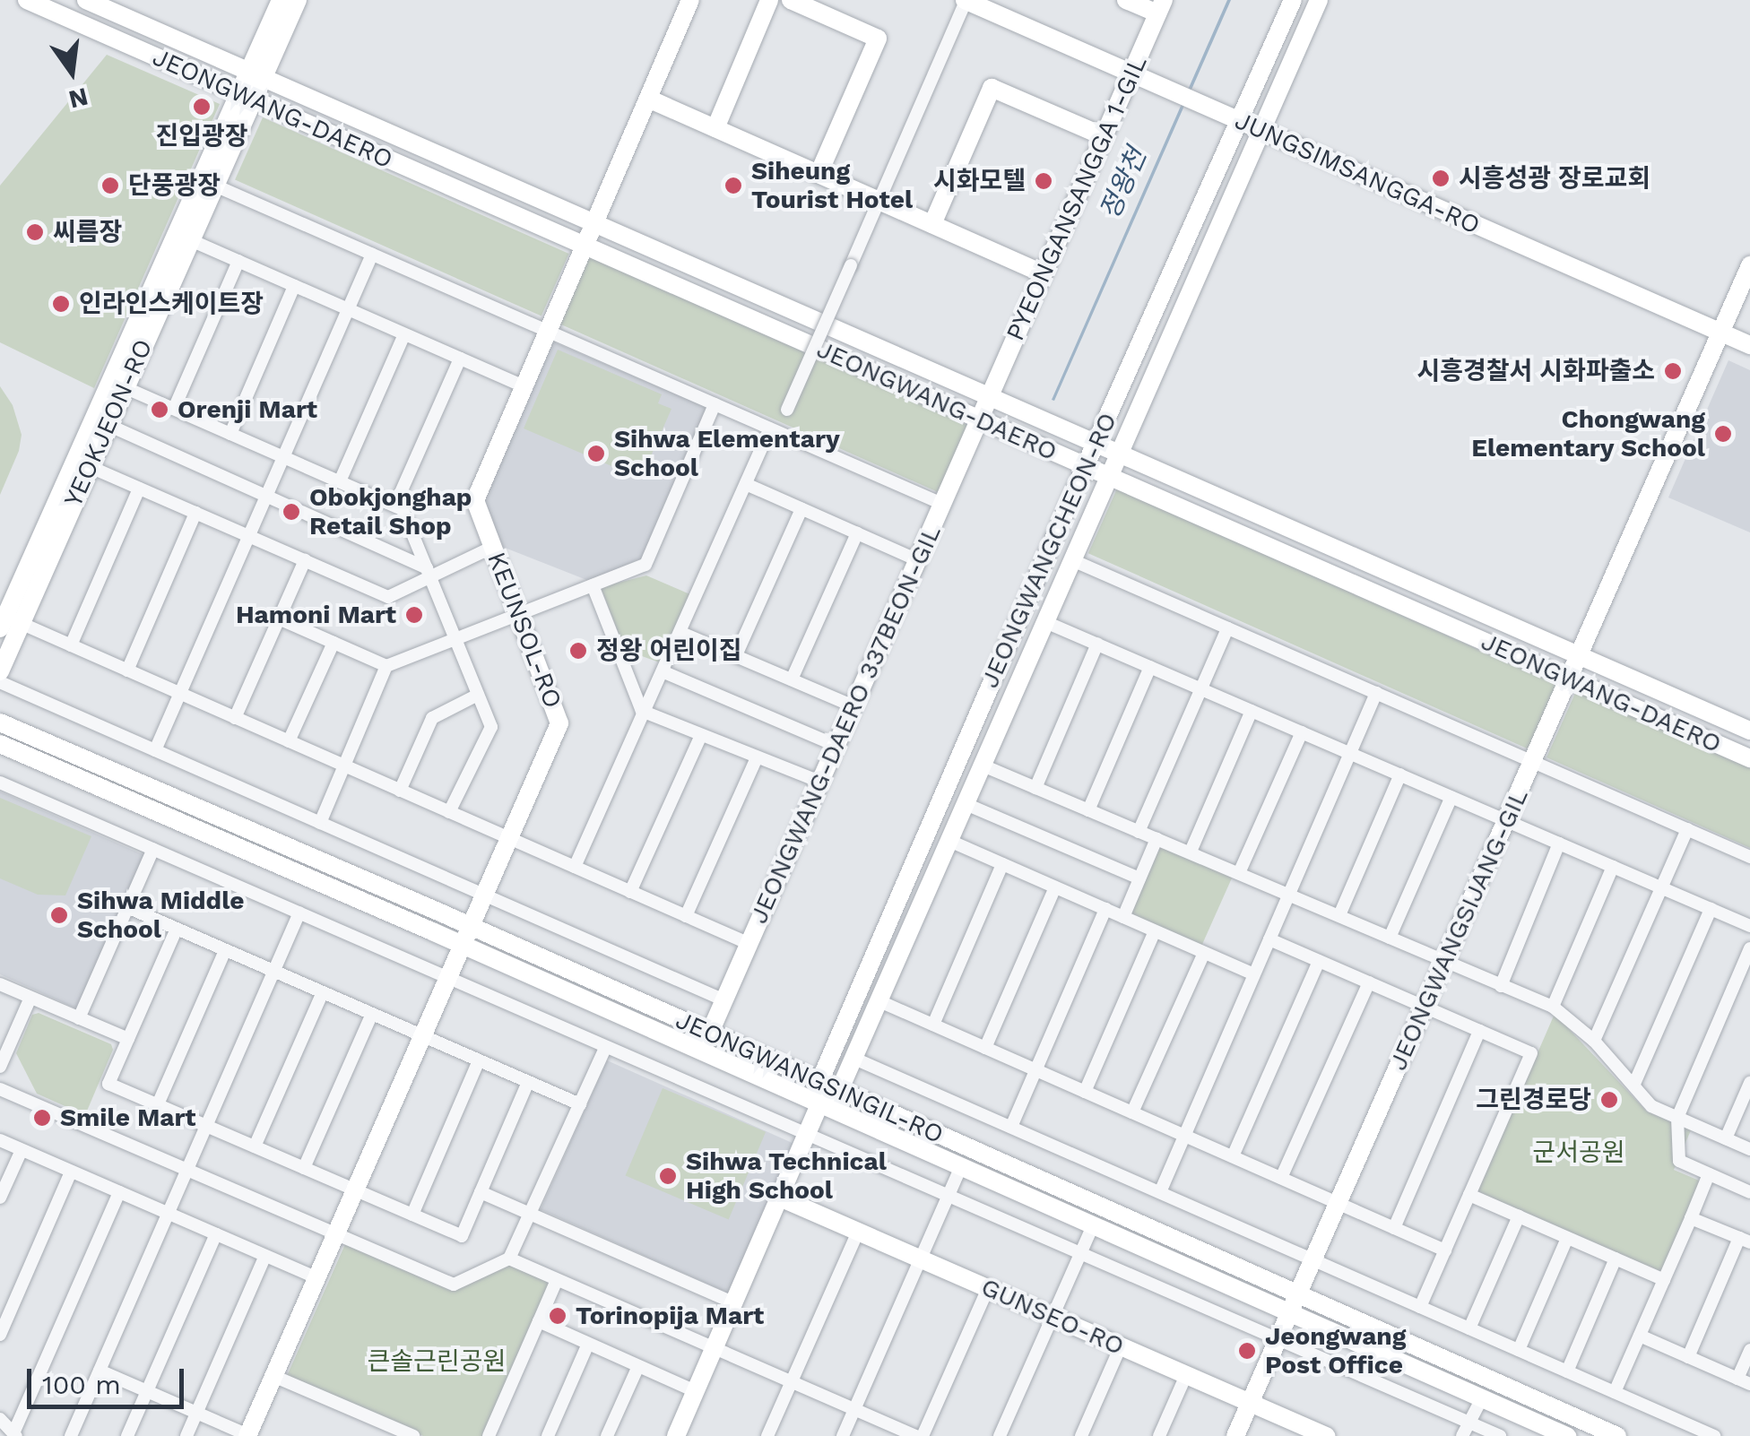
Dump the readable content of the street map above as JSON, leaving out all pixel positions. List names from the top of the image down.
{
  "streets": {
    "street": [
      "JEONGWANG-DAERO",
      "JUNGSIMSANGGA-RO",
      "PYEONGANSANGGA 1-GIL",
      "YEOKJEON-RO",
      "JEONGWANGCHEON-RO",
      "KEUNSOL-RO",
      "JEONGWANG-DAERO 337BEON-GIL",
      "JEONGWANGSIJANG-GIL",
      "JEONGWANGSINGIL-RO",
      "GUNSEO-RO"
    ]
  },
  "crossings": [
    ["JEONGWANG-DAERO", "PYEONGANSANGGA 1-GIL"],
    ["JEONGWANG-DAERO", "YEOKJEON-RO"],
    ["JEONGWANG-DAERO", "JEONGWANGCHEON-RO"],
    ["JEONGWANG-DAERO", "KEUNSOL-RO"],
    ["JEONGWANG-DAERO", "JEONGWANG-DAERO 337BEON-GIL"],
    ["JEONGWANG-DAERO", "JEONGWANGSIJANG-GIL"],
    ["JUNGSIMSANGGA-RO", "PYEONGANSANGGA 1-GIL"],
    ["JUNGSIMSANGGA-RO", "JEONGWANGCHEON-RO"],
    ["JUNGSIMSANGGA-RO", "JEONGWANGSIJANG-GIL"],
    ["PYEONGANSANGGA 1-GIL", "JEONGWANG-DAERO 337BEON-GIL"],
    ["JEONGWANGCHEON-RO", "JEONGWANGSINGIL-RO"],
    ["JEONGWANGCHEON-RO", "GUNSEO-RO"],
    ["KEUNSOL-RO", "JEONGWANGSINGIL-RO"],
    ["JEONGWANG-DAERO 337BEON-GIL", "JEONGWANGSINGIL-RO"],
    ["JEONGWANGSIJANG-GIL", "JEONGWANGSINGIL-RO"],
    ["JEONGWANGSIJANG-GIL", "GUNSEO-RO"]
  ],
  "water": ["정왕천"],
  "parks": ["군서공원", "큰솔근린공원"],
  "places": [
    "진입광장",
    "시흥성광 장로교회",
    "시화모텔",
    "단풍광장",
    "Siheung Tourist Hotel",
    "씨름장",
    "인라인스케이트장",
    "시흥경찰서 시화파출소",
    "Orenji Mart",
    "Chongwang Elementary School",
    "Sihwa Elementary School",
    "Obokjonghap Retail Shop",
    "Hamoni Mart",
    "정왕 어린이집",
    "Sihwa Middle School",
    "그린경로당",
    "Smile Mart",
    "Sihwa Technical High School",
    "Torinopija Mart",
    "Jeongwang Post Office"
  ],
  "scale_bar": "100 m",
  "north": "bottom"
}
